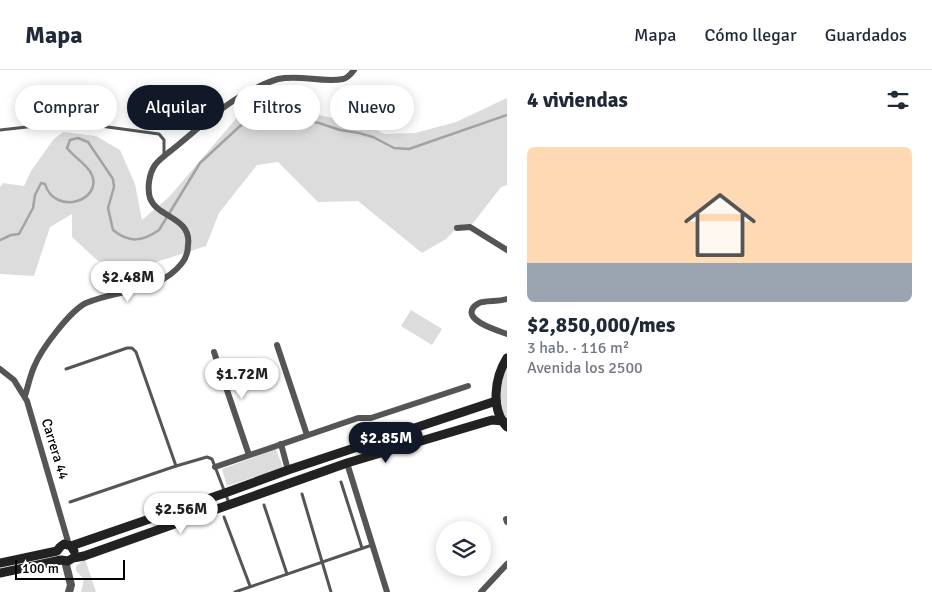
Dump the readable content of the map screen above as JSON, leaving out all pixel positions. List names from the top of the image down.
{
  "streets": {
    "street": ["Carrera 44"]
  },
  "scale_bar": "100 m",
  "page": {
    "header": "Mapa",
    "nav": ["Mapa", "Cómo llegar", "Guardados"],
    "heading": "4 viviendas",
    "chip": [
      "Comprar",
      "Alquilar",
      "Filtros",
      "Nuevo"
    ],
    "list": [
      {
        "name": "$2,850,000/mes",
        "note": "3 hab. · 116 m² · Avenida los 2500"
      }
    ],
    "price": [
      "$2.48M",
      "$1.72M",
      "$2.85M",
      "$2.56M"
    ],
    "scale": "100 m"
  }
}
